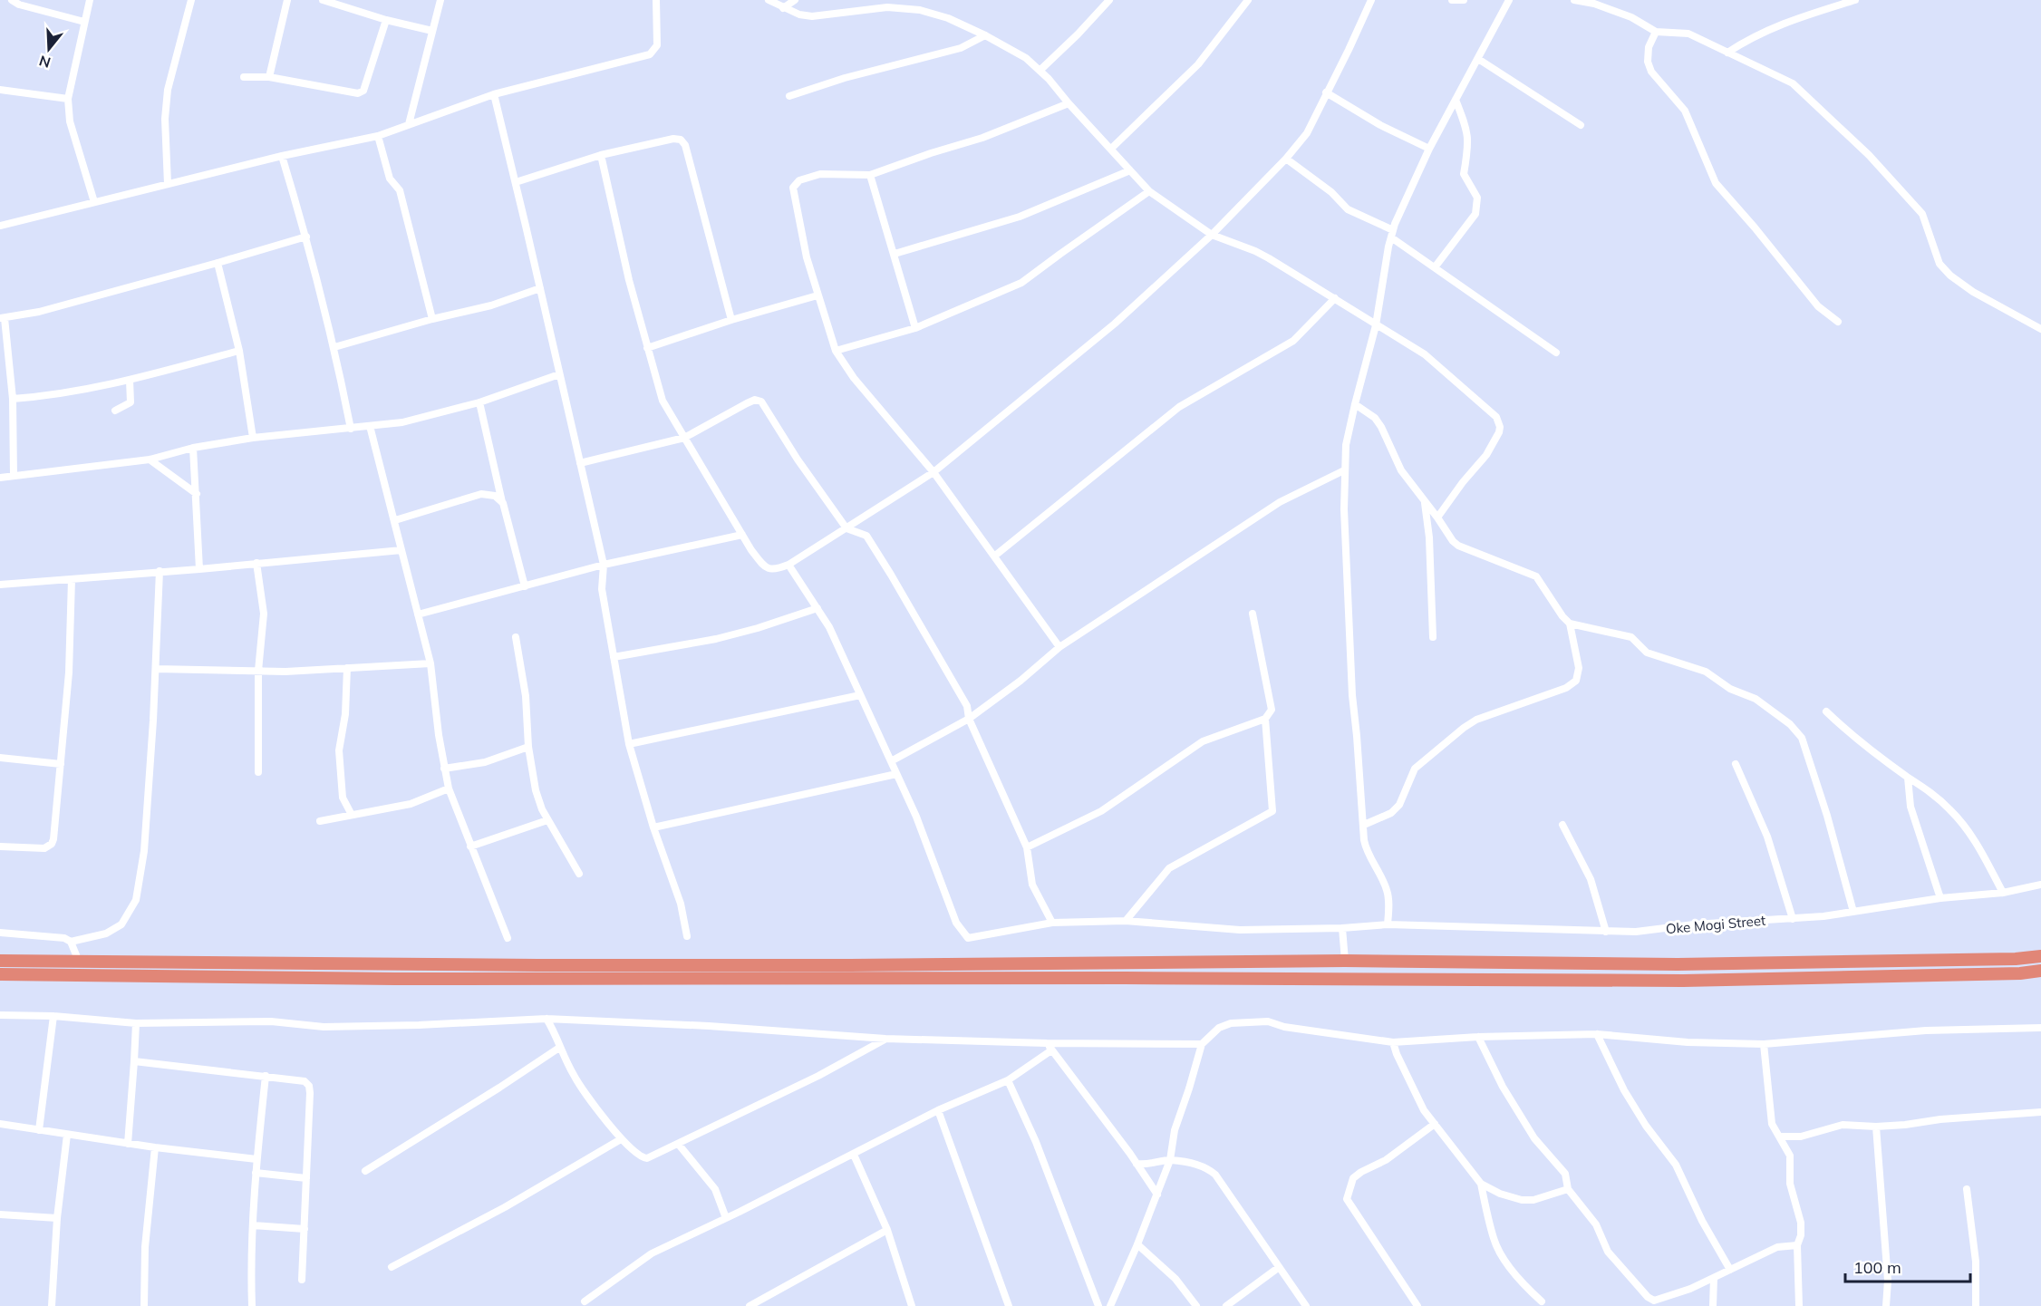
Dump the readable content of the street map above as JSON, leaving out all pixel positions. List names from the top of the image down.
{
  "streets": {
    "street": ["Oke Mogi Street"]
  },
  "scale_bar": "100 m",
  "north": "bottom"
}
